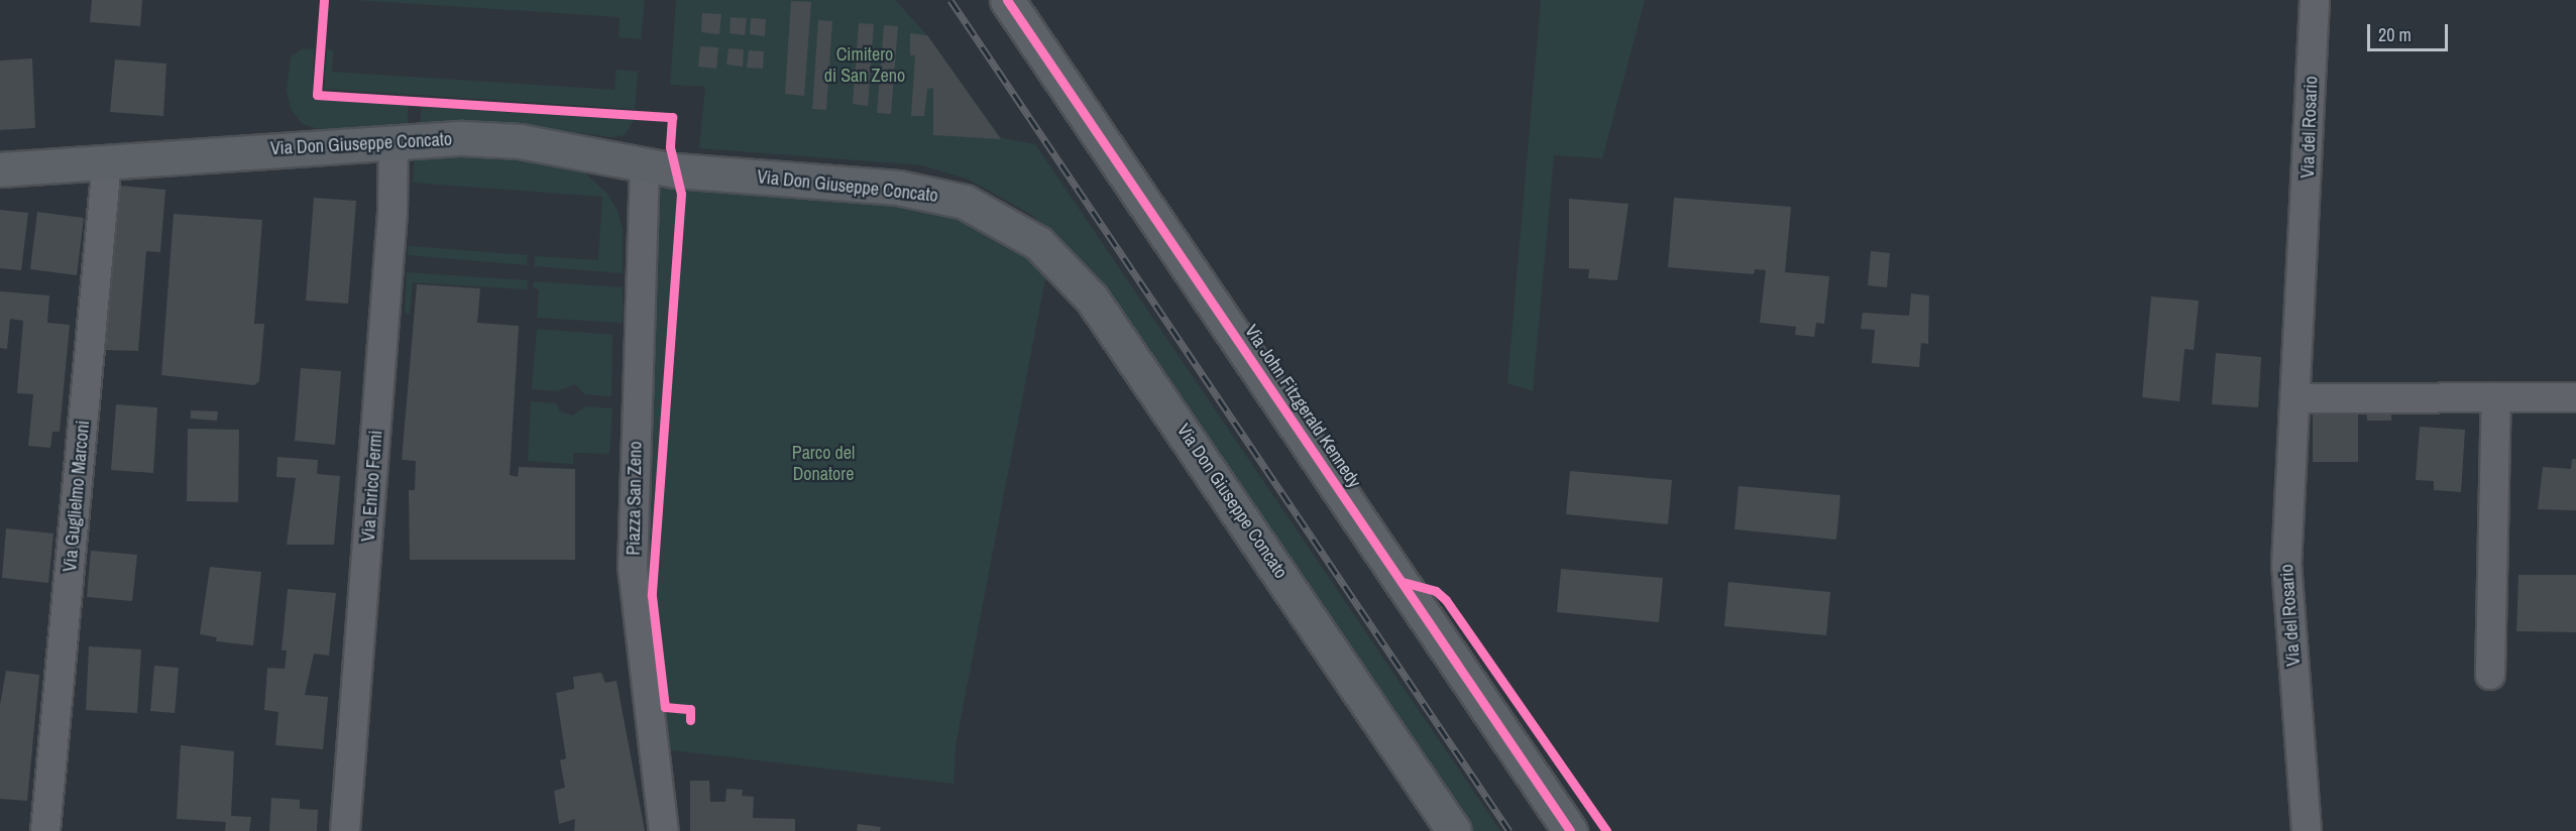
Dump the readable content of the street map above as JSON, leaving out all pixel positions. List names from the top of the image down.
{
  "streets": {
    "street": [
      "Via del Rosario",
      "Via Don Giuseppe Concato",
      "Via John Fitzgerald Kennedy",
      "Via Enrico Fermi",
      "Via Guglielmo Marconi",
      "Piazza San Zeno"
    ]
  },
  "crossings": [
    ["Via Don Giuseppe Concato", "Via Enrico Fermi"],
    ["Via Don Giuseppe Concato", "Via Guglielmo Marconi"],
    ["Via Don Giuseppe Concato", "Piazza San Zeno"]
  ],
  "parks": ["Cimitero di San Zeno", "Parco del Donatore"],
  "scale_bar": "20 m"
}
